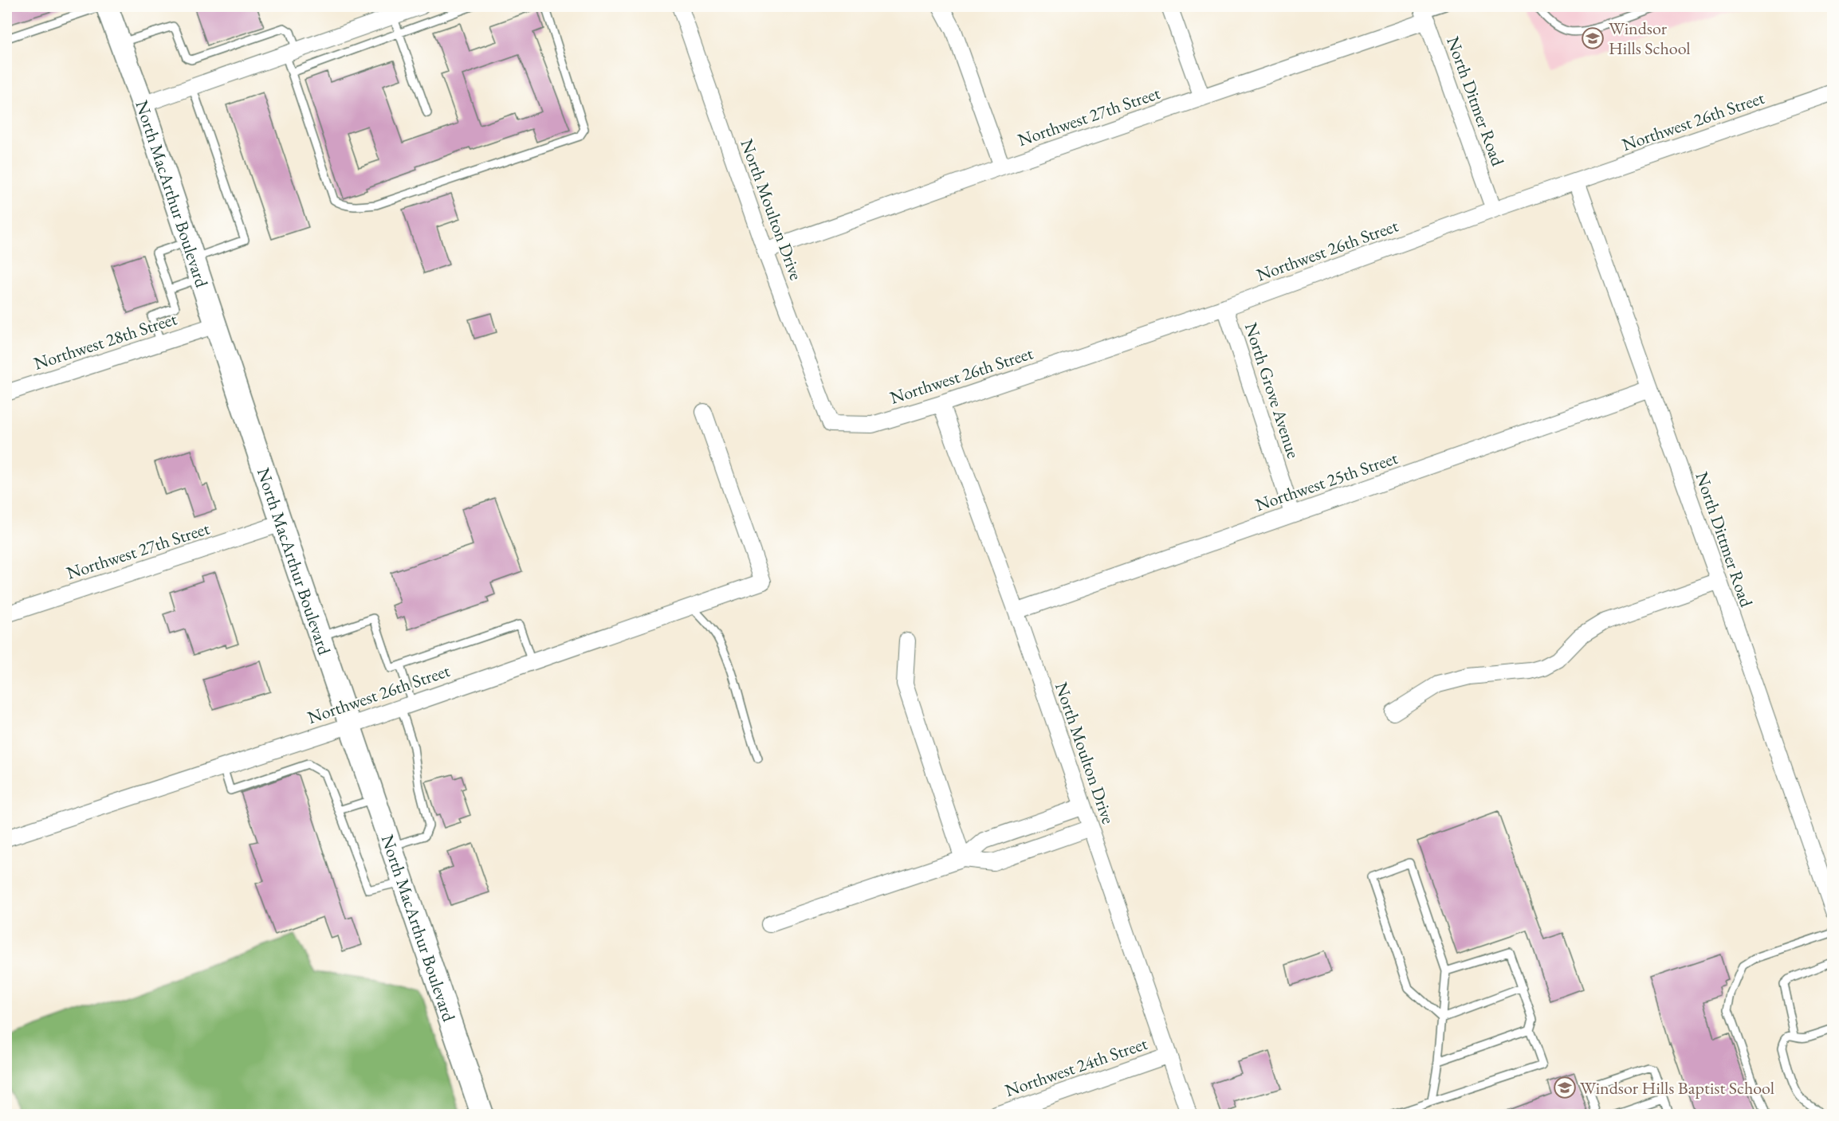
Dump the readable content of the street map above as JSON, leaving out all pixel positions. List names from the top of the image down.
{
  "streets": {
    "main road": ["North MacArthur Boulevard"],
    "street": [
      "North Ditmer Road",
      "Northwest 27th Street",
      "Northwest 26th Street",
      "North Moulton Drive",
      "Northwest 28th Street",
      "North Grove Avenue",
      "Northwest 25th Street",
      "North Dittmer Road",
      "Northwest 24th Street"
    ]
  },
  "crossings": [
    ["North Ditmer Road", "Northwest 27th Street"],
    ["North Ditmer Road", "Northwest 26th Street"],
    ["Northwest 27th Street", "North MacArthur Boulevard"],
    ["Northwest 27th Street", "North Moulton Drive"],
    ["Northwest 26th Street", "North MacArthur Boulevard"],
    ["Northwest 26th Street", "North Moulton Drive"],
    ["Northwest 26th Street", "North Grove Avenue"],
    ["Northwest 26th Street", "North Dittmer Road"],
    ["North MacArthur Boulevard", "Northwest 28th Street"],
    ["North Moulton Drive", "Northwest 25th Street"],
    ["North Moulton Drive", "Northwest 24th Street"],
    ["North Grove Avenue", "Northwest 25th Street"],
    ["Northwest 25th Street", "North Dittmer Road"]
  ],
  "places": {
    "school or university": ["Windsor Hills School", "Windsor Hills Baptist School"]
  }
}
